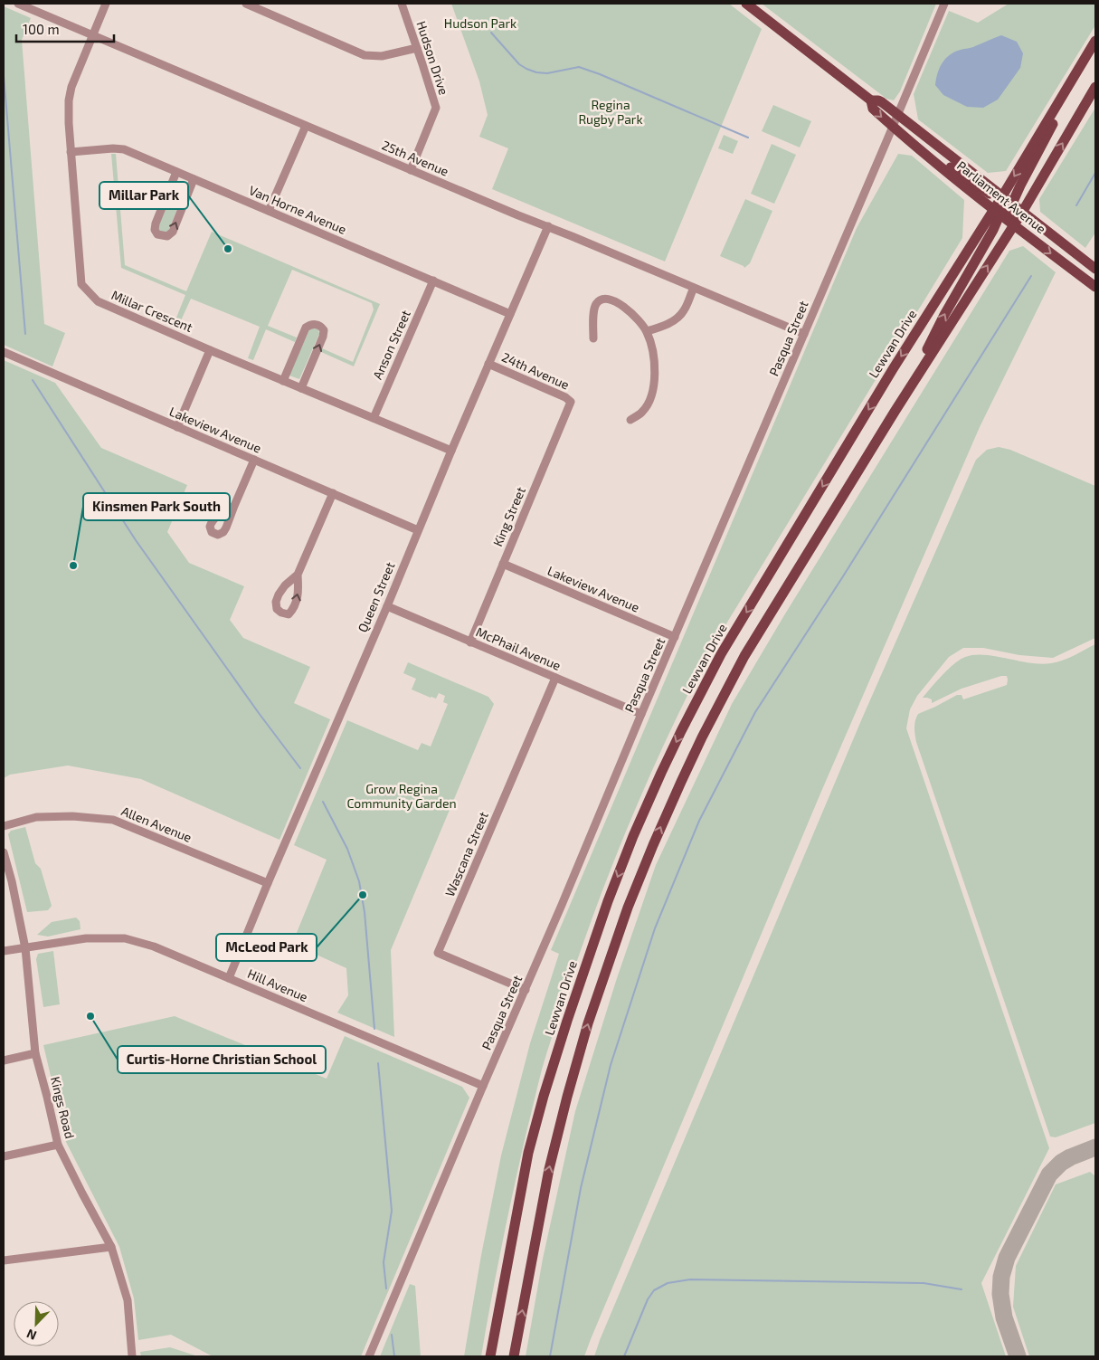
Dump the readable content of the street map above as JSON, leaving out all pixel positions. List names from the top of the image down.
{
  "streets": {
    "main road": ["Parliament Avenue", "Lewvan Drive"],
    "street": [
      "Hudson Drive",
      "25th Avenue",
      "Van Horne Avenue",
      "Millar Crescent",
      "Pasqua Street",
      "Anson Street",
      "24th Avenue",
      "Lakeview Avenue",
      "King Street",
      "Queen Street",
      "McPhail Avenue",
      "Allen Avenue",
      "Wascana Street",
      "Hill Avenue",
      "Kings Road"
    ]
  },
  "crossings": [
    ["Hudson Drive", "25th Avenue"],
    ["25th Avenue", "Millar Crescent"],
    ["25th Avenue", "Pasqua Street"],
    ["25th Avenue", "Queen Street"],
    ["Parliament Avenue", "Pasqua Street"],
    ["Parliament Avenue", "Lewvan Drive"],
    ["Van Horne Avenue", "Millar Crescent"],
    ["Van Horne Avenue", "Anson Street"],
    ["Van Horne Avenue", "Queen Street"],
    ["Millar Crescent", "Anson Street"],
    ["Millar Crescent", "Queen Street"],
    ["Pasqua Street", "Lakeview Avenue"],
    ["Pasqua Street", "McPhail Avenue"],
    ["Pasqua Street", "Wascana Street"],
    ["Pasqua Street", "Hill Avenue"],
    ["24th Avenue", "King Street"],
    ["24th Avenue", "Queen Street"],
    ["Lakeview Avenue", "King Street"],
    ["Lakeview Avenue", "Queen Street"],
    ["King Street", "McPhail Avenue"],
    ["Queen Street", "McPhail Avenue"],
    ["Queen Street", "Allen Avenue"],
    ["Queen Street", "Hill Avenue"],
    ["McPhail Avenue", "Wascana Street"],
    ["Hill Avenue", "Kings Road"]
  ],
  "parks": ["Hudson Park", "Regina Rugby Park", "Grow Regina Community Garden"],
  "places": [
    "Millar Park",
    "Kinsmen Park South",
    "McLeod Park",
    "Curtis-Horne Christian School"
  ],
  "scale_bar": "100 m",
  "north": "bottom left"
}
